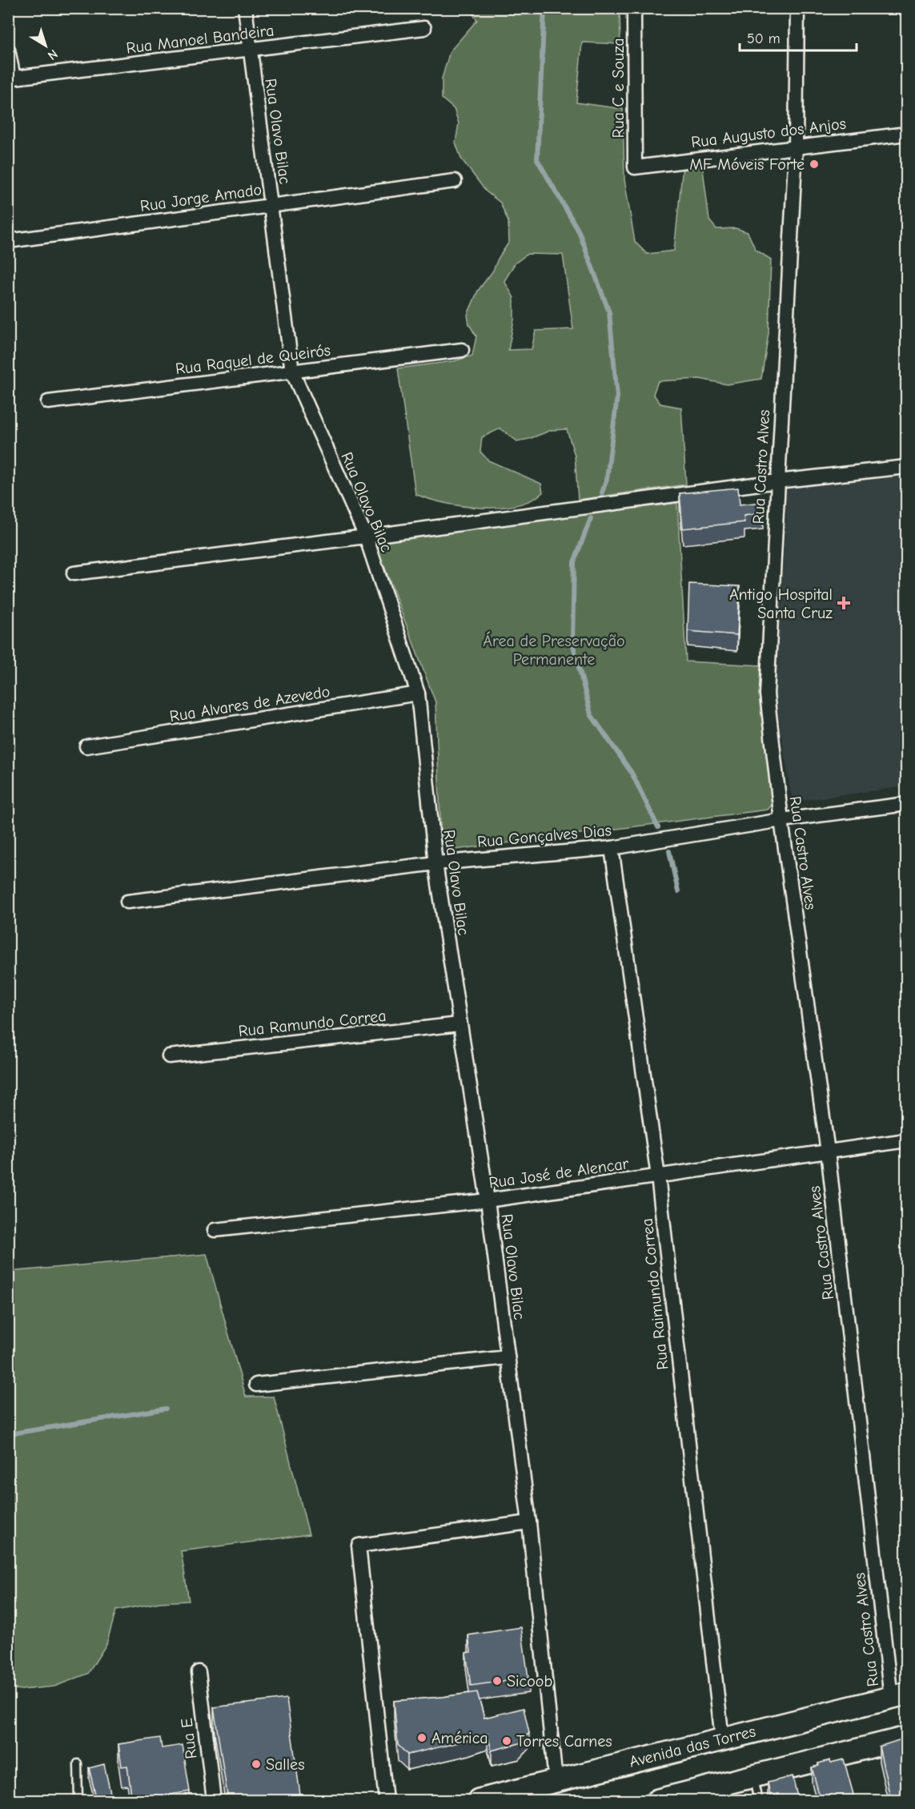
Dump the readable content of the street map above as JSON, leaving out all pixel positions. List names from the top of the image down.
{
  "streets": {
    "main road": ["Avenida das Torres"],
    "street": [
      "Rua Manoel Bandeira",
      "Rua C e Souza",
      "Rua Olavo Bilac",
      "Rua Augusto dos Anjos",
      "Rua Jorge Amado",
      "Rua Raquel de Queirós",
      "Rua Castro Alves",
      "Rua Alvares de Azevedo",
      "Rua Gonçalves Dias",
      "Rua Ramundo Correa",
      "Rua José de Alencar",
      "Rua Raimundo Correa",
      "Rua E"
    ]
  },
  "crossings": [
    ["Rua Manoel Bandeira", "Rua Olavo Bilac"],
    ["Rua C e Souza", "Rua Augusto dos Anjos"],
    ["Rua Olavo Bilac", "Rua Jorge Amado"],
    ["Rua Olavo Bilac", "Rua Raquel de Queirós"],
    ["Rua Olavo Bilac", "Rua Alvares de Azevedo"],
    ["Rua Olavo Bilac", "Rua Gonçalves Dias"],
    ["Rua Olavo Bilac", "Rua Ramundo Correa"],
    ["Rua Olavo Bilac", "Rua José de Alencar"],
    ["Rua Olavo Bilac", "Avenida das Torres"],
    ["Rua Augusto dos Anjos", "Rua Castro Alves"],
    ["Rua Castro Alves", "Rua Gonçalves Dias"],
    ["Rua Castro Alves", "Rua José de Alencar"],
    ["Rua Castro Alves", "Avenida das Torres"],
    ["Rua Gonçalves Dias", "Rua Raimundo Correa"],
    ["Rua José de Alencar", "Rua Raimundo Correa"],
    ["Rua Raimundo Correa", "Avenida das Torres"]
  ],
  "parks": ["Área de Preservação Permanente"],
  "places": {
    "other": [
      "MF Móveis Forte",
      "Sicoob",
      "América",
      "Torres Carnes",
      "Salles"
    ],
    "health": ["Antigo Hospital Santa Cruz"]
  },
  "scale_bar": "50 m",
  "north": "bottom right"
}
